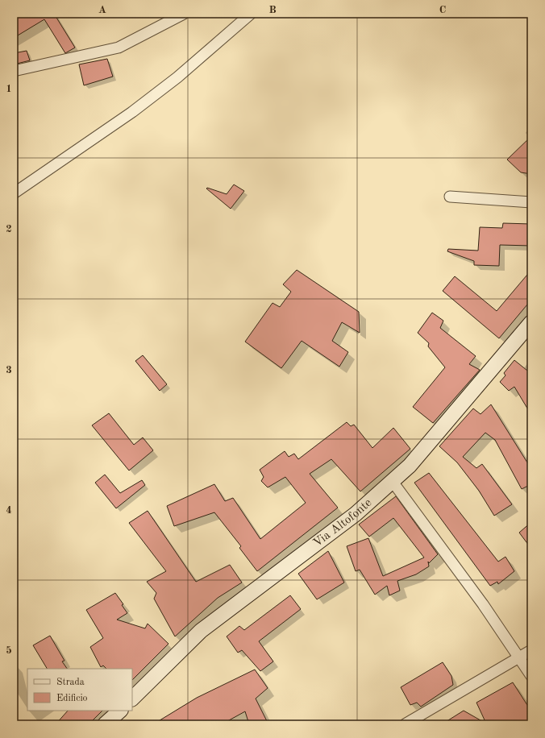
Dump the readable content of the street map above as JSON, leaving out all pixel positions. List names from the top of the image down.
{
  "streets": {
    "street": ["Via Altofonte"]
  },
  "legend": ["Strada", "Edificio"],
  "grid": {
    "columns": ["A", "B", "C"],
    "rows": [
      "1",
      "2",
      "3",
      "4",
      "5"
    ]
  }
}
